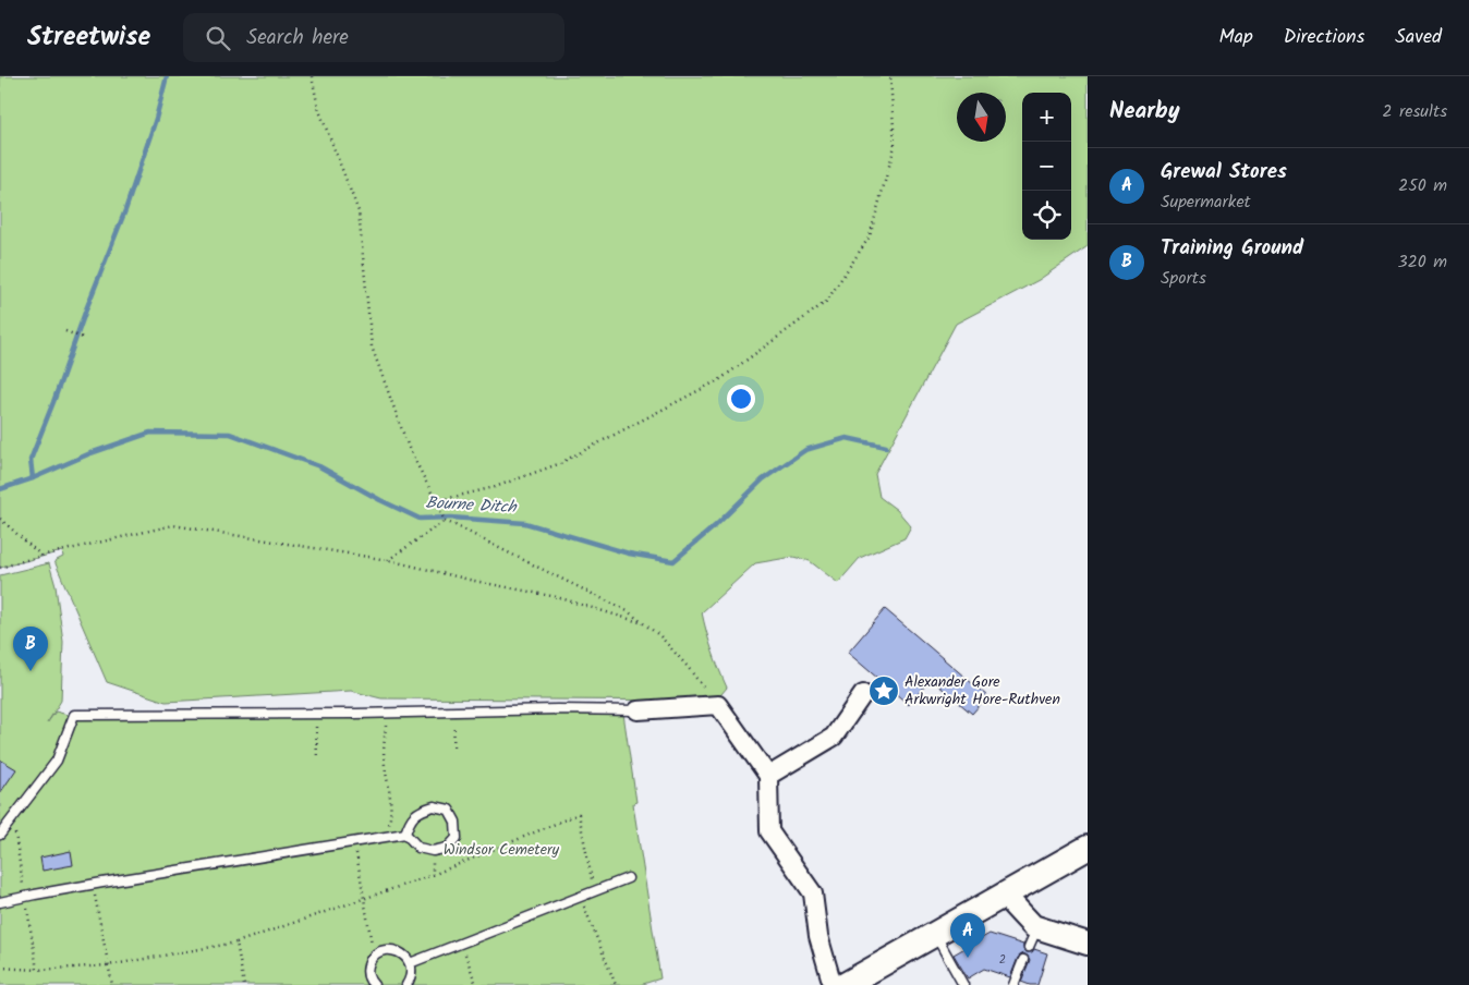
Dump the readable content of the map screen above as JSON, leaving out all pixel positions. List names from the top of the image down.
{
  "water": ["Bourne Ditch"],
  "parks": ["Windsor Cemetery"],
  "places": {
    "place": ["Alexander Gore Arkwright Hore-Ruthven"]
  },
  "house_numbers": ["2"],
  "north": "bottom",
  "page": {
    "header": "Streetwise",
    "search": "Search here",
    "nav": ["Map", "Directions", "Saved"],
    "heading": ["Nearby", "2 results"],
    "map_buttons": ["+", "−"],
    "list": [
      {
        "mark": "A",
        "name": "Grewal Stores",
        "note": "Supermarket",
        "value": "250 m"
      },
      {
        "mark": "B",
        "name": "Training Ground",
        "note": "Sports",
        "value": "320 m"
      }
    ],
    "pins": ["B", "A"]
  }
}
